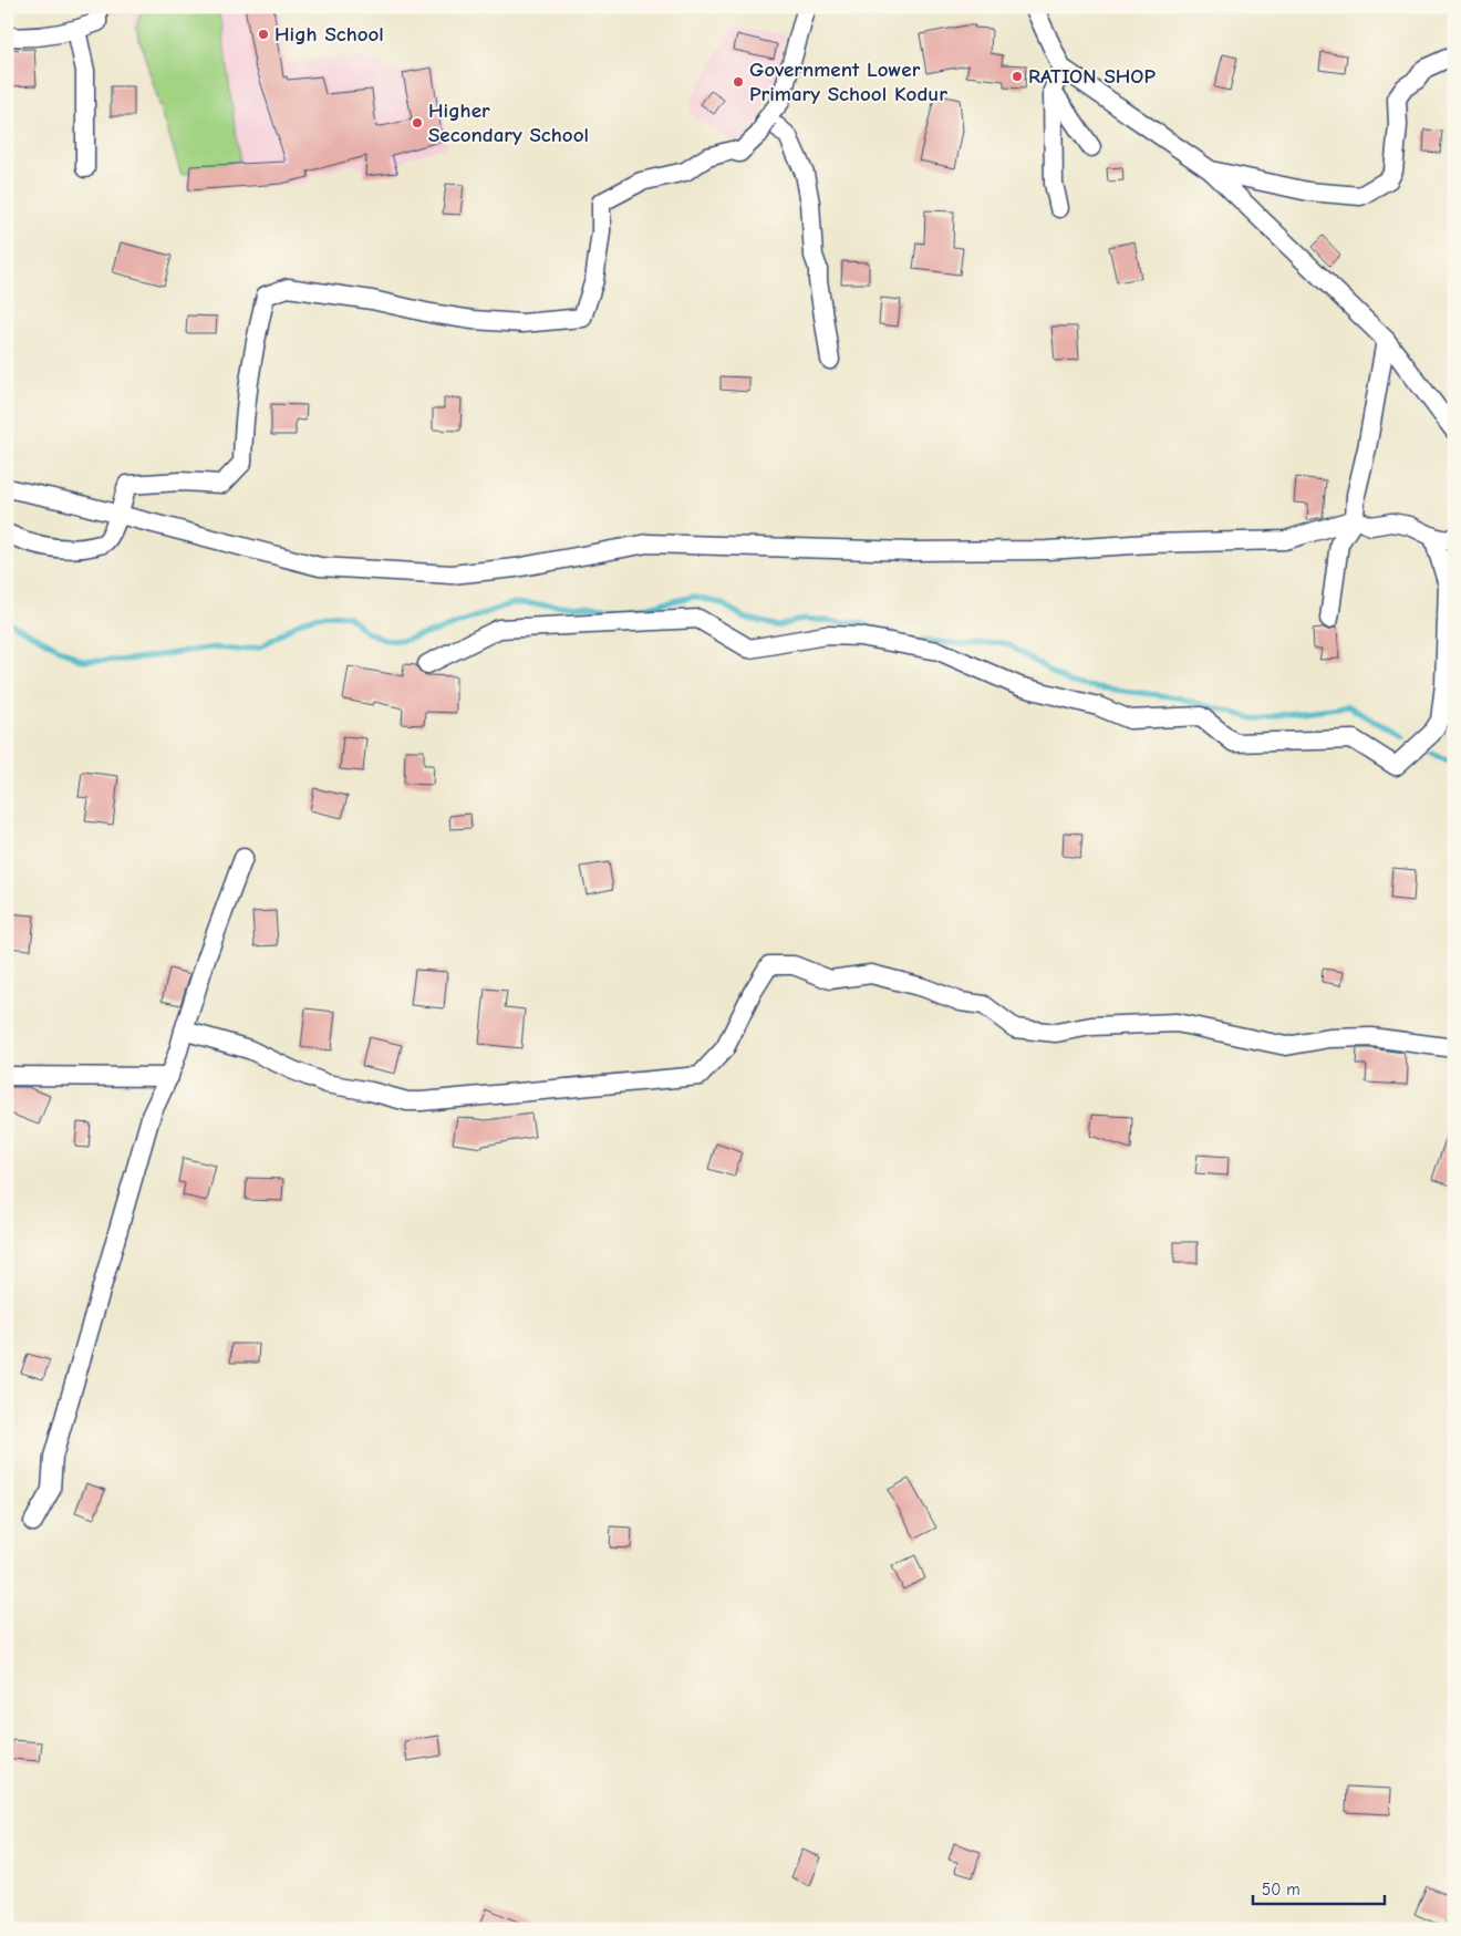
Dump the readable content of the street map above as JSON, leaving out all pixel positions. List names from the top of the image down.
{
  "places": [
    "High School",
    "RATION SHOP",
    "Government Lower Primary School Kodur",
    "Higher Secondary School"
  ],
  "scale_bar": "50 m"
}
